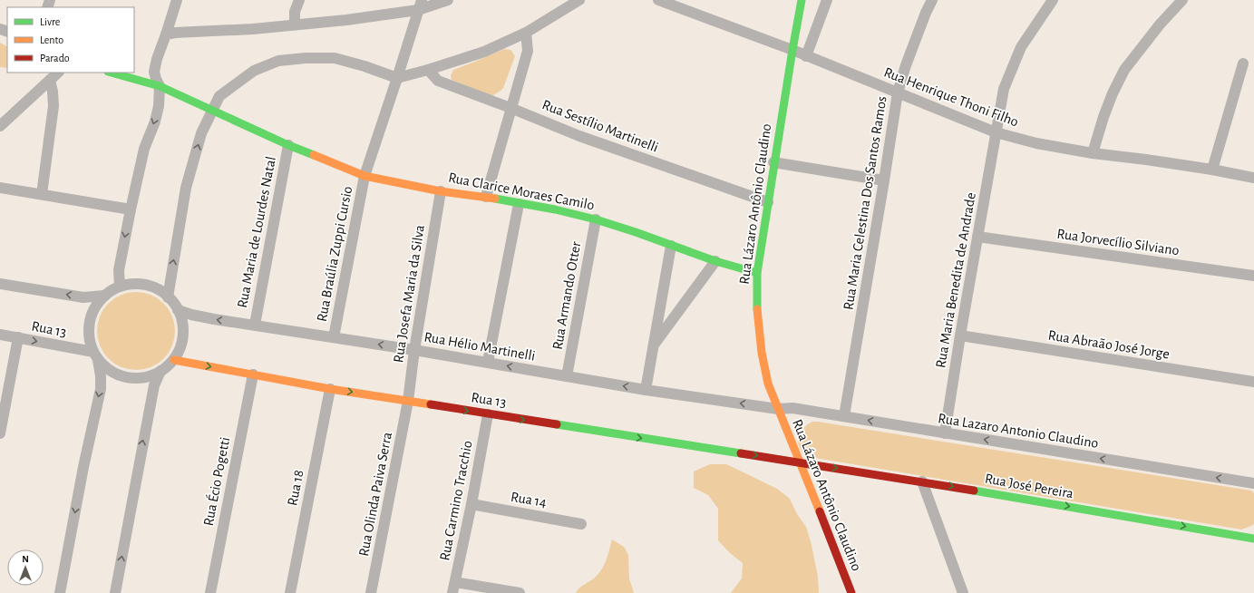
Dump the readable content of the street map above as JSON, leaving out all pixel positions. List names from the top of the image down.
{
  "streets": {
    "street": [
      "Rua Henrique Thoni Filho",
      "Rua Sestílio Martinelli",
      "Rua Clarice Moraes Camilo",
      "Rua Maria Celestina Dos Santos Ramos",
      "Rua Lázaro Antônio Claudino",
      "Rua Maria de Lourdes Natal",
      "Rua Jorvecílio Silviano",
      "Rua Braúlia Zuppi Cursio",
      "Rua Maria Benedita de Andrade",
      "Rua Josefa Maria da Silva",
      "Rua Armando Otter",
      "Rua 13",
      "Rua Abraão José Jorge",
      "Rua Hélio Martinelli",
      "Rua Lazaro Antonio Claudino",
      "Rua Écio Pogetti",
      "Rua José Pereira",
      "Rua 18",
      "Rua Olinda Paiva Serra",
      "Rua 14",
      "Rua Carmino Tracchio"
    ]
  },
  "crossings": [
    ["Rua Henrique Thoni Filho", "Rua Maria Celestina Dos Santos Ramos"],
    ["Rua Henrique Thoni Filho", "Rua Lázaro Antônio Claudino"],
    ["Rua Henrique Thoni Filho", "Rua Maria Benedita de Andrade"],
    ["Rua Sestílio Martinelli", "Rua Lázaro Antônio Claudino"],
    ["Rua Clarice Moraes Camilo", "Rua Lázaro Antônio Claudino"],
    ["Rua Clarice Moraes Camilo", "Rua Maria de Lourdes Natal"],
    ["Rua Clarice Moraes Camilo", "Rua Braúlia Zuppi Cursio"],
    ["Rua Clarice Moraes Camilo", "Rua Josefa Maria da Silva"],
    ["Rua Clarice Moraes Camilo", "Rua Armando Otter"],
    ["Rua Maria Celestina Dos Santos Ramos", "Rua Lazaro Antonio Claudino"],
    ["Rua Lázaro Antônio Claudino", "Rua 13"],
    ["Rua Lázaro Antônio Claudino", "Rua Hélio Martinelli"],
    ["Rua Lázaro Antônio Claudino", "Rua Lazaro Antonio Claudino"],
    ["Rua Lázaro Antônio Claudino", "Rua José Pereira"],
    ["Rua Maria de Lourdes Natal", "Rua Hélio Martinelli"],
    ["Rua Jorvecílio Silviano", "Rua Maria Benedita de Andrade"],
    ["Rua Braúlia Zuppi Cursio", "Rua Hélio Martinelli"],
    ["Rua Maria Benedita de Andrade", "Rua Abraão José Jorge"],
    ["Rua Maria Benedita de Andrade", "Rua Lazaro Antonio Claudino"],
    ["Rua Josefa Maria da Silva", "Rua 13"],
    ["Rua Josefa Maria da Silva", "Rua Hélio Martinelli"],
    ["Rua Josefa Maria da Silva", "Rua Olinda Paiva Serra"],
    ["Rua Armando Otter", "Rua Hélio Martinelli"],
    ["Rua 13", "Rua Hélio Martinelli"],
    ["Rua 13", "Rua Écio Pogetti"],
    ["Rua 13", "Rua José Pereira"],
    ["Rua 13", "Rua 18"],
    ["Rua 13", "Rua Olinda Paiva Serra"],
    ["Rua 13", "Rua Carmino Tracchio"],
    ["Rua Hélio Martinelli", "Rua Lazaro Antonio Claudino"],
    ["Rua 14", "Rua Carmino Tracchio"]
  ],
  "one_way": [
    "Rua 13",
    "Rua Hélio Martinelli",
    "Rua Lazaro Antonio Claudino",
    "Rua José Pereira"
  ],
  "legend": ["Livre", "Lento", "Parado"],
  "north": "top"
}
